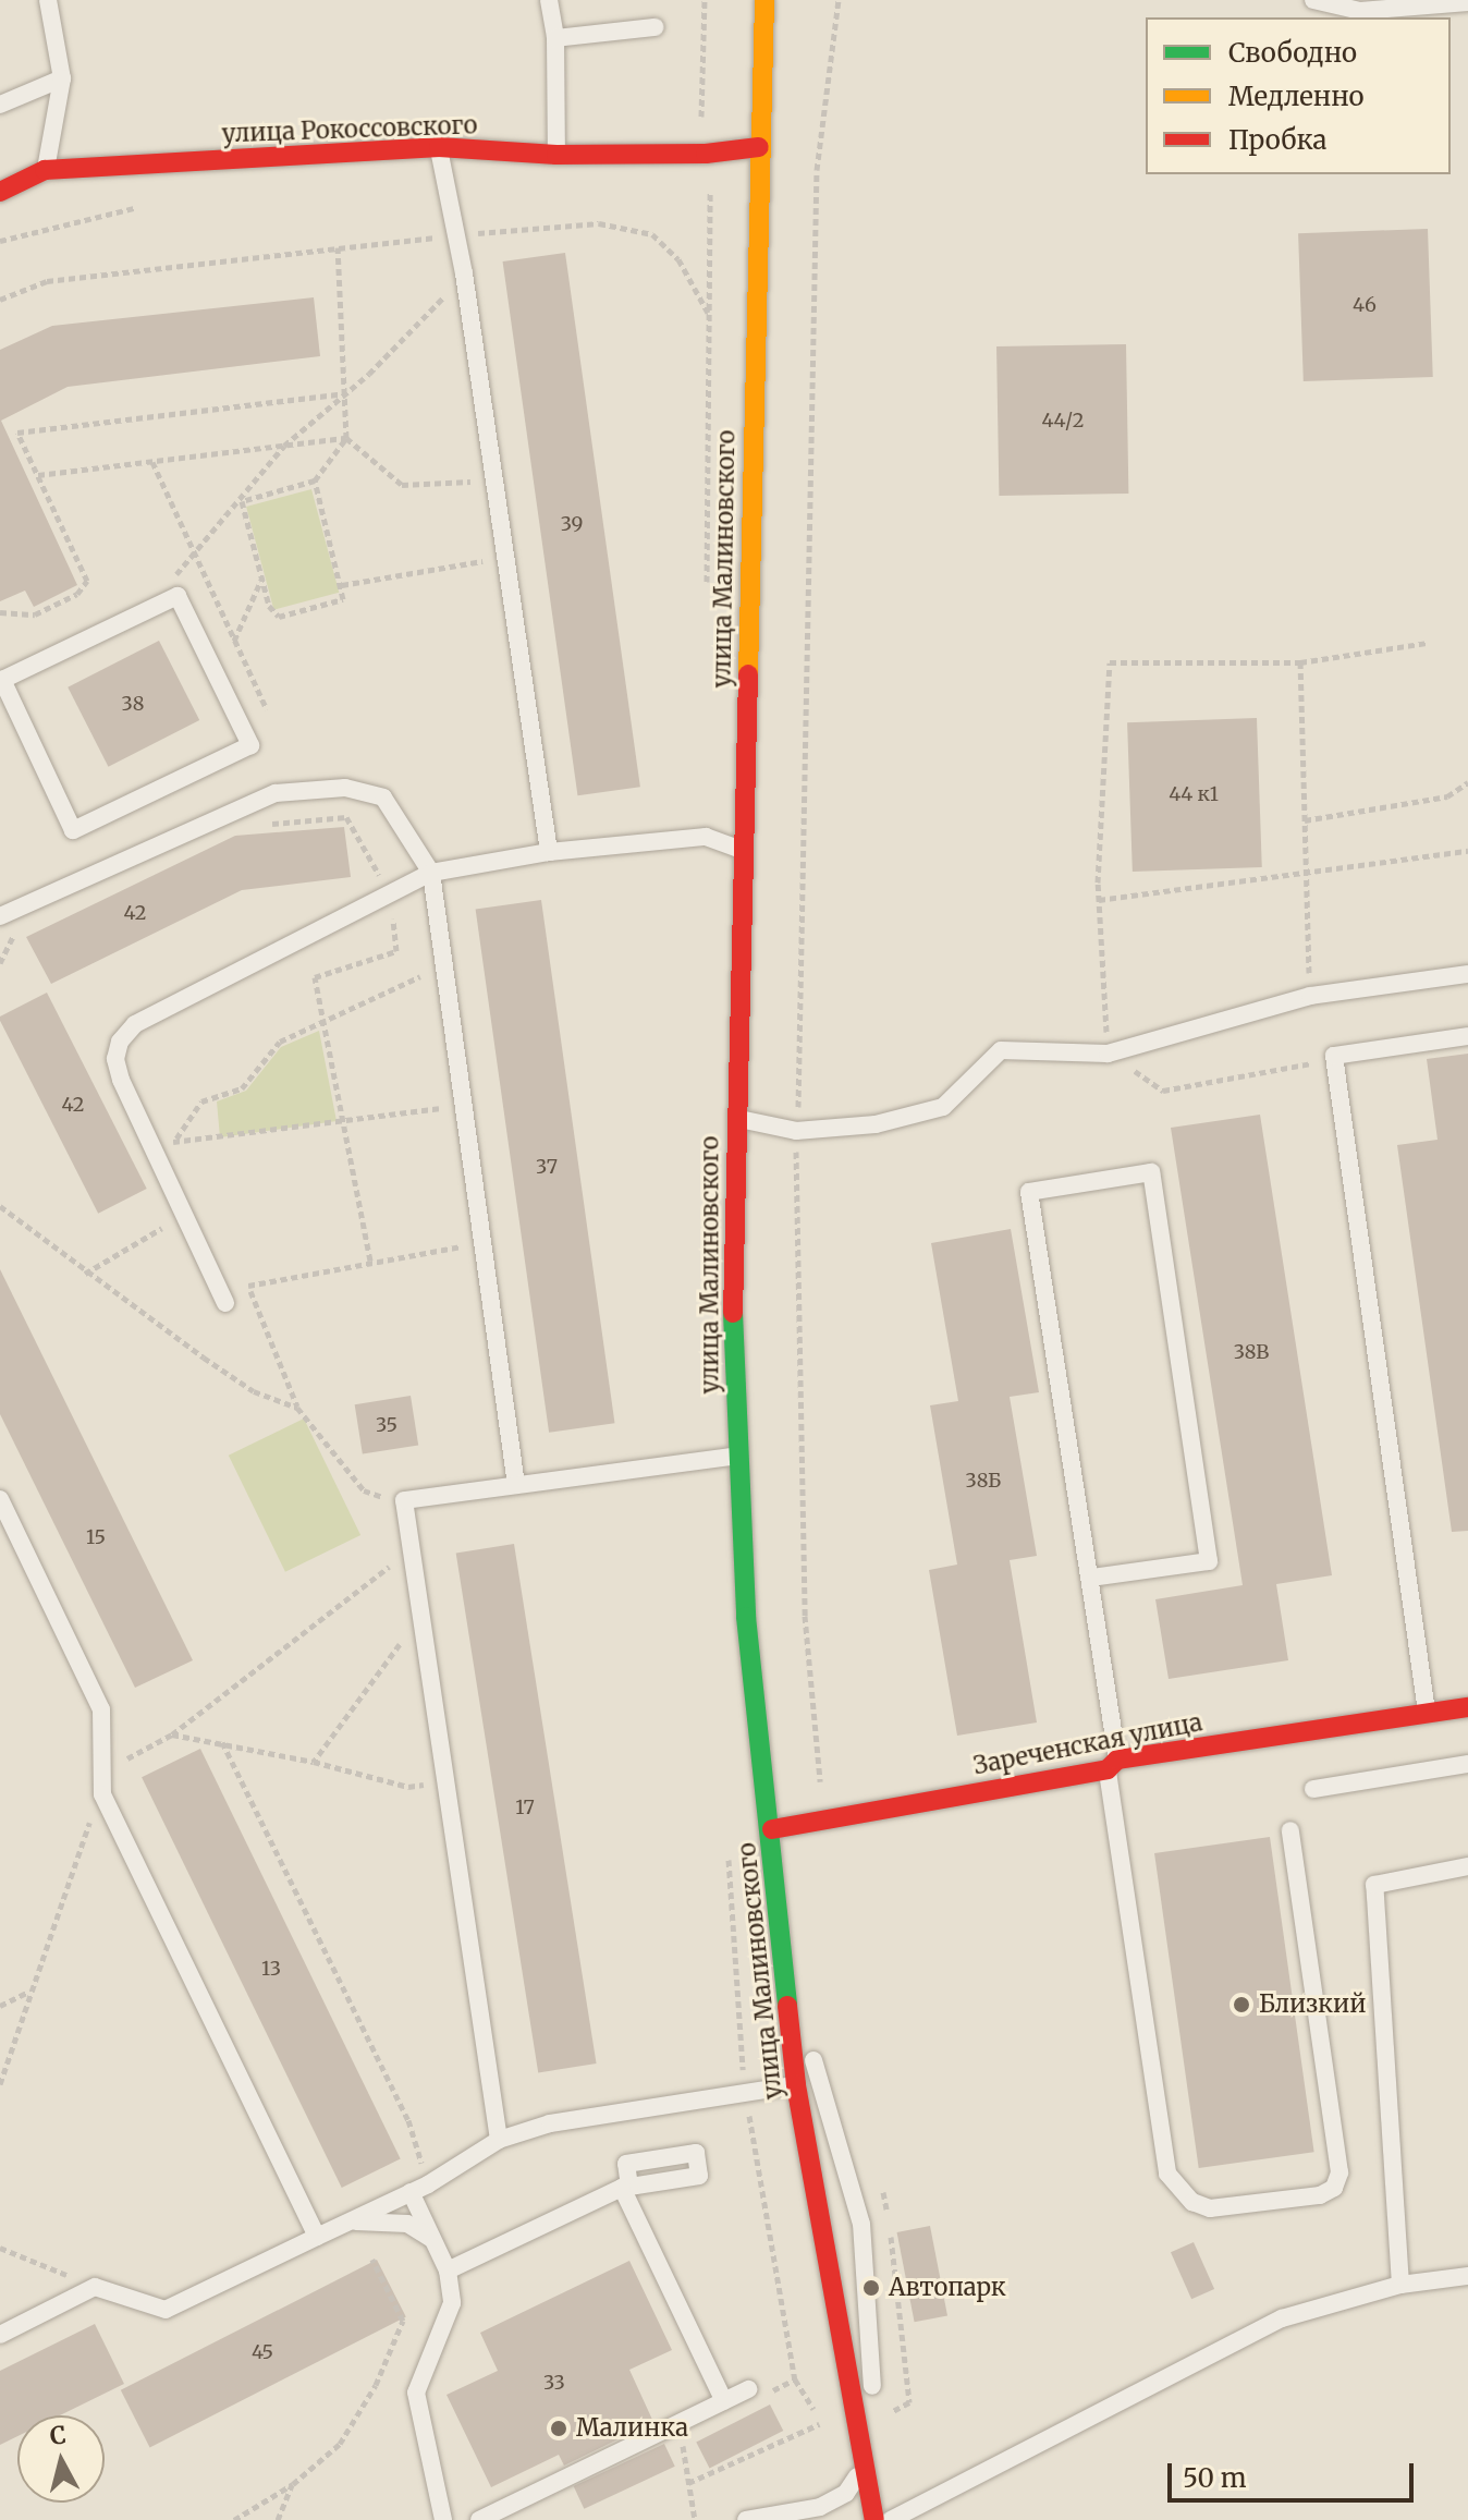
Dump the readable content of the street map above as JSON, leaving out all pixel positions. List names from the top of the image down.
{
  "streets": {
    "street": ["улица Рокоссовского", "улица Малиновского", "Зареченская улица"]
  },
  "crossings": [
    ["улица Рокоссовского", "улица Малиновского"],
    ["улица Малиновского", "Зареченская улица"]
  ],
  "places": ["Близкий", "Автопарк", "Малинка"],
  "house_numbers": [
    "46",
    "44/2",
    "39",
    "38",
    "44 к1",
    "42",
    "42",
    "37",
    "38В",
    "35",
    "38Б",
    "15",
    "17",
    "13",
    "45",
    "33"
  ],
  "legend": ["Свободно", "Медленно", "Пробка"],
  "scale_bar": "50 m",
  "north": "top"
}
